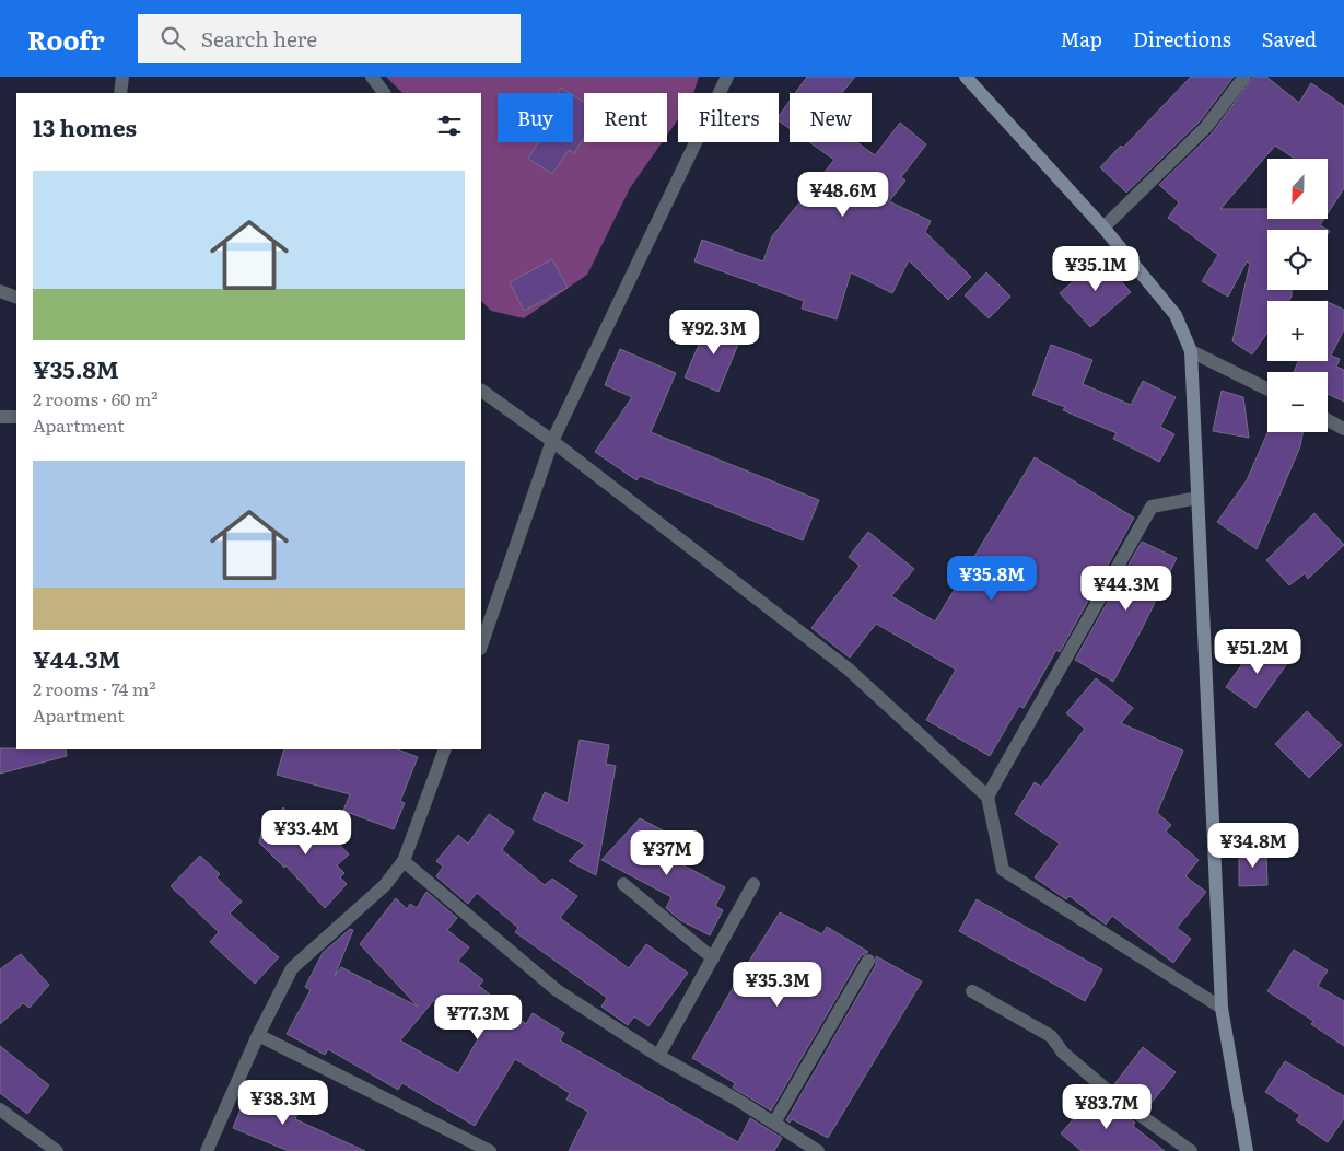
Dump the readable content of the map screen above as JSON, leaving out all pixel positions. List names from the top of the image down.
{
  "north": "bottom",
  "page": {
    "header": "Roofr",
    "search": "Search here",
    "nav": ["Map", "Directions", "Saved"],
    "chip": [
      "Buy",
      "Rent",
      "Filters",
      "New"
    ],
    "heading": "13 homes",
    "map_buttons": ["+", "−"],
    "list": [
      {
        "name": "¥35.8M",
        "note": "2 rooms · 60 m² · Apartment"
      },
      {
        "name": "¥44.3M",
        "note": "2 rooms · 74 m² · Apartment"
      }
    ],
    "price": [
      "¥48.6M",
      "¥35.1M",
      "¥92.3M",
      "¥35.8M",
      "¥44.3M",
      "¥51.2M",
      "¥33.4M",
      "¥34.8M",
      "¥37M",
      "¥35.3M",
      "¥77.3M",
      "¥38.3M",
      "¥83.7M"
    ]
  }
}
